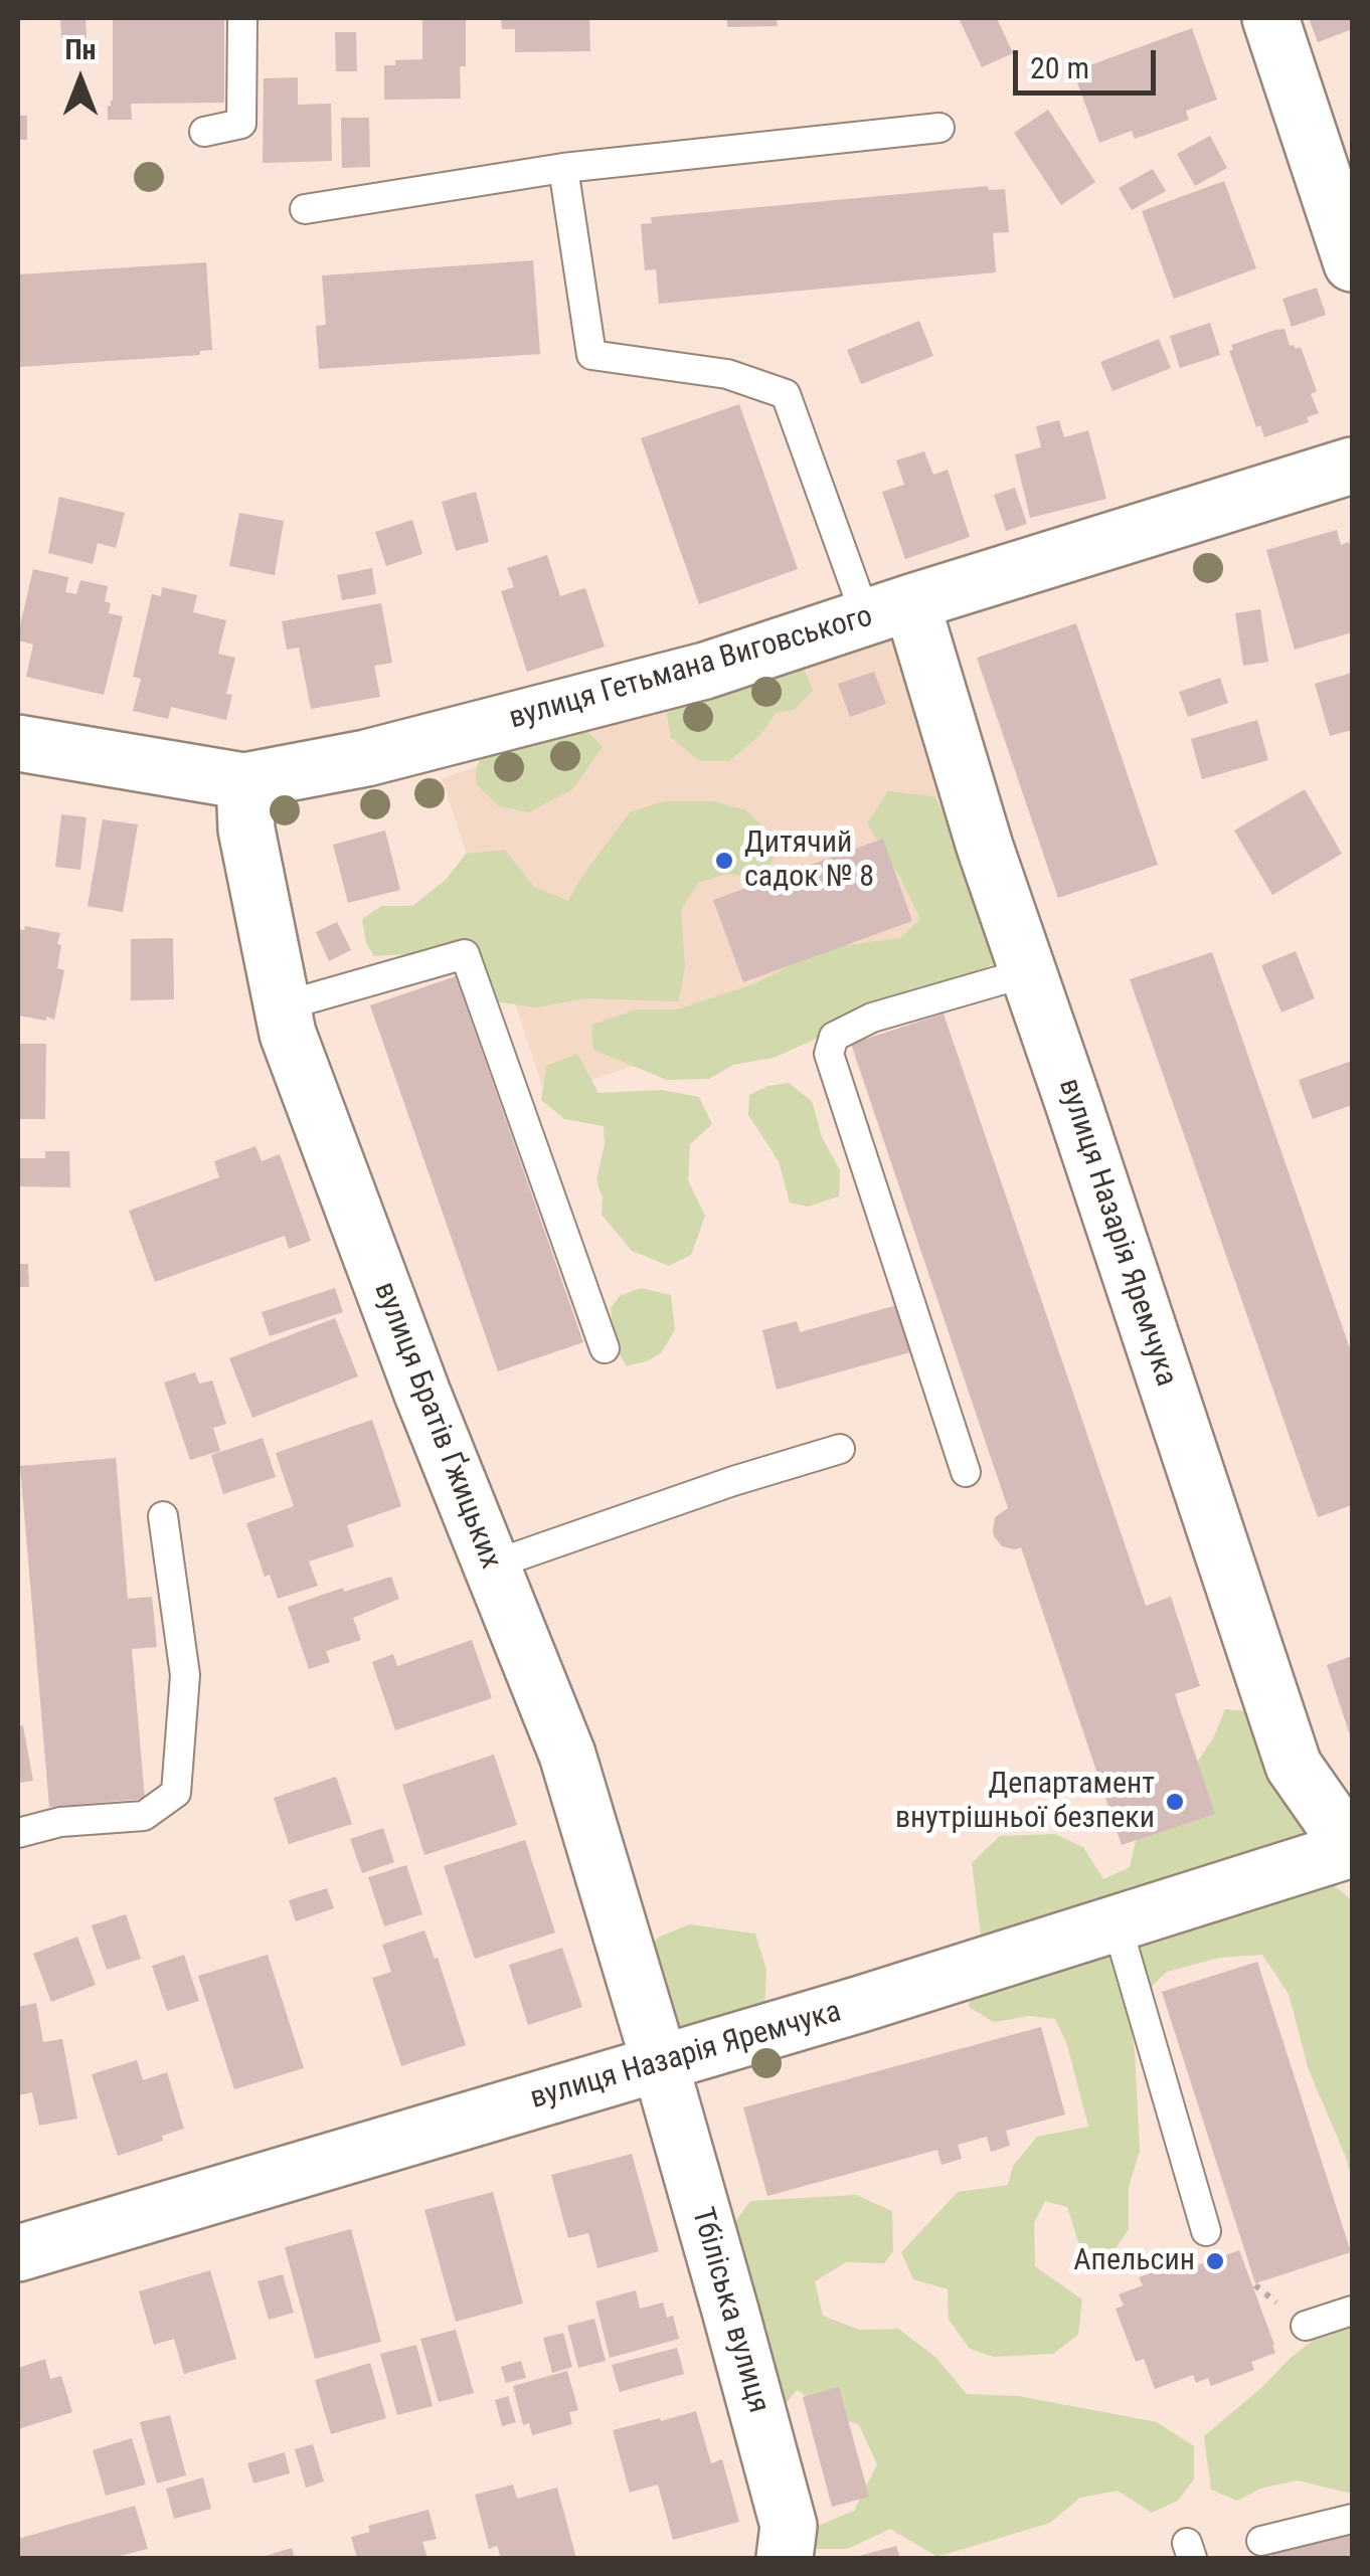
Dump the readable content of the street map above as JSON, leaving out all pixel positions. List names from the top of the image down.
{
  "streets": {
    "street": [
      "вулиця Гетьмана Виговського",
      "вулиця Назарія Яремчука",
      "вулиця Братів Ґжицьких",
      "Тбіліська вулиця"
    ]
  },
  "crossings": [
    ["вулиця Гетьмана Виговського", "вулиця Назарія Яремчука"],
    ["вулиця Гетьмана Виговського", "вулиця Братів Ґжицьких"],
    ["вулиця Назарія Яремчука", "вулиця Братів Ґжицьких"],
    ["вулиця Назарія Яремчука", "Тбіліська вулиця"],
    ["вулиця Братів Ґжицьких", "Тбіліська вулиця"]
  ],
  "places": ["Дитячий садок № 8", "Департамент внутрішньої безпеки", "Апельсин"],
  "scale_bar": "20 m",
  "north": "top"
}
